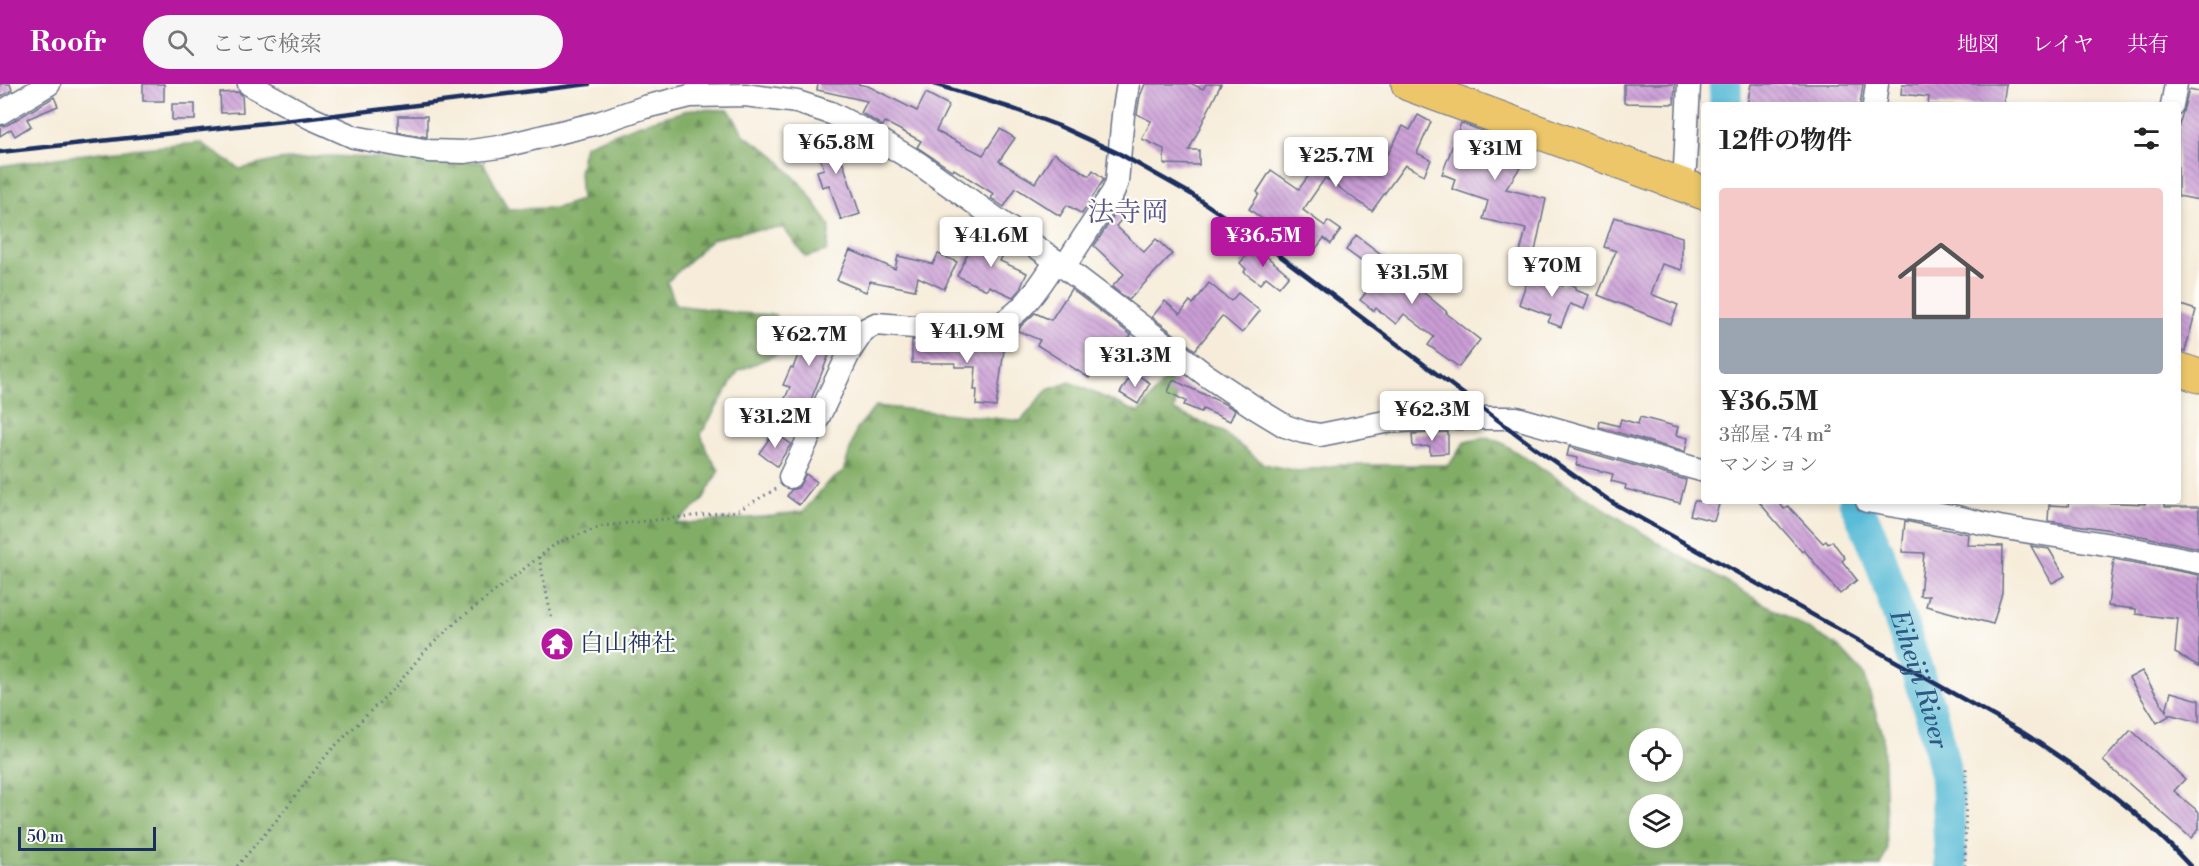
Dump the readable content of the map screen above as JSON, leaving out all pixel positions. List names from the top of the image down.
{
  "districts": ["法寺岡"],
  "water": ["Eiheiji River"],
  "places": {
    "temple": ["白山神社"]
  },
  "scale_bar": "50 m",
  "page": {
    "header": "Roofr",
    "search": "ここで検索",
    "nav": ["地図", "レイヤ", "共有"],
    "heading": "12件の物件",
    "price": [
      "¥65.8M",
      "¥31M",
      "¥25.7M",
      "¥41.6M",
      "¥36.5M",
      "¥70M",
      "¥31.5M",
      "¥41.9M",
      "¥62.7M",
      "¥31.3M",
      "¥62.3M",
      "¥31.2M"
    ],
    "list": [
      {
        "name": "¥36.5M",
        "note": "3部屋 · 74 m² · マンション"
      }
    ],
    "scale": "50 m"
  }
}
